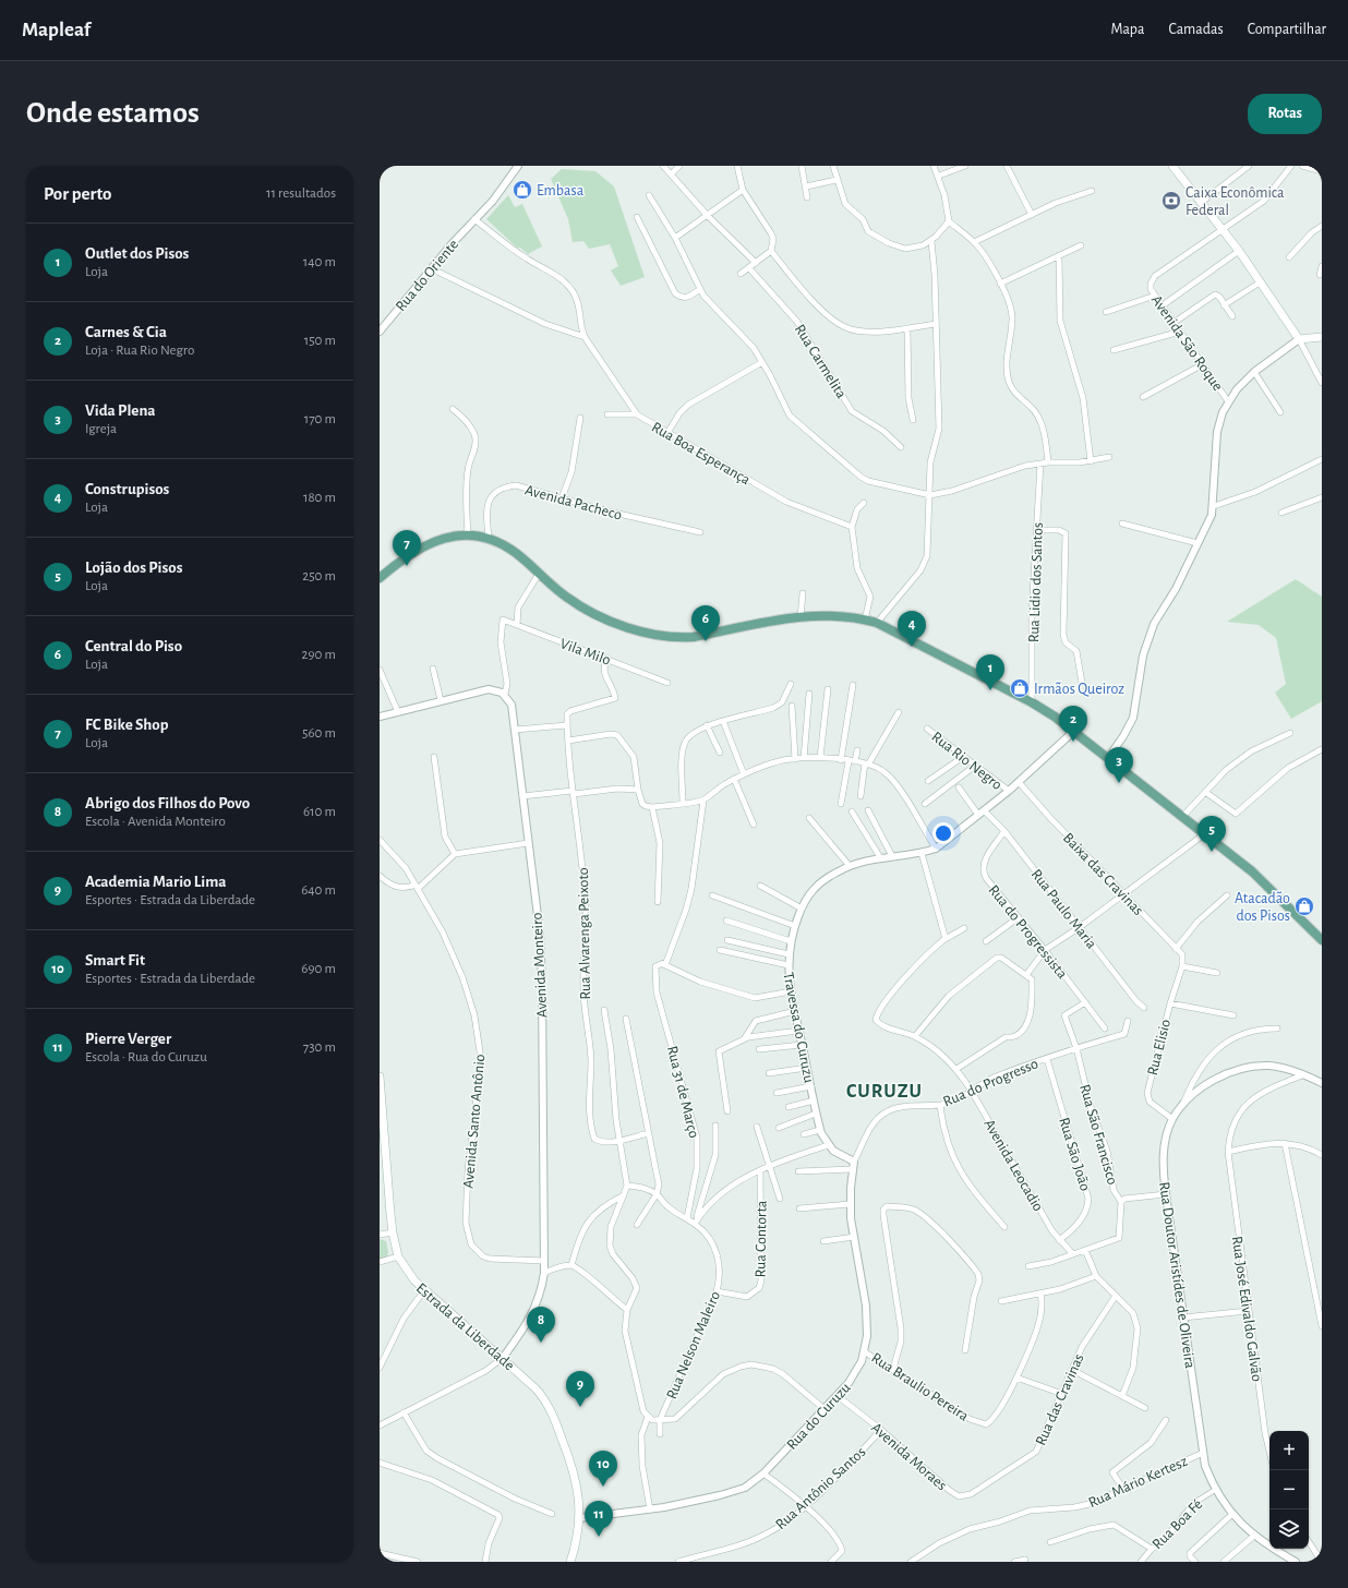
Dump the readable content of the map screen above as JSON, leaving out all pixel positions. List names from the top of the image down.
{
  "streets": {
    "main road": ["Estrada da Liberdade"],
    "street": [
      "Rua do Oriente",
      "Avenida São Roque",
      "Rua Carmelita",
      "Rua Boa Esperança",
      "Avenida Pacheco",
      "Rua Lidio dos Santos",
      "Vila Milo",
      "Rua Rio Negro",
      "Baixa das Cravinas",
      "Rua Paulo Maria",
      "Rua do Progressista",
      "Rua Alvarenga Peixoto",
      "Avenida Monteiro",
      "Travessa do Curuzu",
      "Rua Elisio",
      "Rua do Progresso",
      "Rua 31 de Março",
      "Avenida Santo Antônio",
      "Rua São Francisco",
      "Rua São João",
      "Avenida Leocadio",
      "Rua Contorta",
      "Rua Doutor Aristídes de Oliveira",
      "Rua José Edivaldo Galvão",
      "Rua Nelson Maleiro",
      "Rua Braulio Pereira",
      "Rua das Cravinas",
      "Rua do Curuzu",
      "Avenida Moraes",
      "Rua Mário Kertesz",
      "Rua Antônio Santos",
      "Rua Boa Fé"
    ]
  },
  "crossings": [
    ["Rua do Oriente", "Rua Boa Esperança"],
    ["Vila Milo", "Avenida Monteiro"],
    ["Rua Rio Negro", "Baixa das Cravinas"],
    ["Rua Rio Negro", "Travessa do Curuzu"],
    ["Baixa das Cravinas", "Travessa do Curuzu"],
    ["Baixa das Cravinas", "Rua Elisio"],
    ["Rua Paulo Maria", "Rua do Progressista"],
    ["Rua Paulo Maria", "Travessa do Curuzu"],
    ["Rua do Progressista", "Rua São Francisco"],
    ["Avenida Monteiro", "Avenida Santo Antônio"],
    ["Avenida Monteiro", "Estrada da Liberdade"],
    ["Rua Elisio", "Rua Doutor Aristídes de Oliveira"],
    ["Rua do Progresso", "Rua São Francisco"],
    ["Rua do Progresso", "Rua São João"],
    ["Rua do Progresso", "Avenida Leocadio"],
    ["Rua do Progresso", "Rua do Curuzu"],
    ["Rua 31 de Março", "Rua Nelson Maleiro"],
    ["Rua São Francisco", "Rua Doutor Aristídes de Oliveira"],
    ["Rua São João", "Avenida Leocadio"],
    ["Rua Contorta", "Rua Nelson Maleiro"],
    ["Rua Doutor Aristídes de Oliveira", "Rua José Edivaldo Galvão"],
    ["Rua Doutor Aristídes de Oliveira", "Rua Mário Kertesz"],
    ["Rua Doutor Aristídes de Oliveira", "Rua Boa Fé"],
    ["Estrada da Liberdade", "Rua do Curuzu"],
    ["Rua Braulio Pereira", "Rua do Curuzu"],
    ["Rua das Cravinas", "Avenida Moraes"],
    ["Rua do Curuzu", "Avenida Moraes"],
    ["Avenida Moraes", "Rua Antônio Santos"]
  ],
  "districts": ["CURUZU"],
  "places": {
    "shop": ["Embasa", "Irmãos Queiroz", "Atacadão dos Pisos"],
    "bank": ["Caixa Econômica Federal"]
  },
  "page": {
    "header": "Mapleaf",
    "nav": ["Mapa", "Camadas", "Compartilhar"],
    "buttons": "Rotas",
    "title": "Onde estamos",
    "heading": ["Por perto", "11 resultados"],
    "list": [
      {
        "mark": "1",
        "name": "Outlet dos Pisos",
        "note": "Loja",
        "value": "140 m"
      },
      {
        "mark": "2",
        "name": "Carnes & Cia",
        "note": "Loja · Rua Rio Negro",
        "value": "150 m"
      },
      {
        "mark": "3",
        "name": "Vida Plena",
        "note": "Igreja",
        "value": "170 m"
      },
      {
        "mark": "4",
        "name": "Construpisos",
        "note": "Loja",
        "value": "180 m"
      },
      {
        "mark": "5",
        "name": "Lojão dos Pisos",
        "note": "Loja",
        "value": "250 m"
      },
      {
        "mark": "6",
        "name": "Central do Piso",
        "note": "Loja",
        "value": "290 m"
      },
      {
        "mark": "7",
        "name": "FC Bike Shop",
        "note": "Loja",
        "value": "560 m"
      },
      {
        "mark": "8",
        "name": "Abrigo dos Filhos do Povo",
        "note": "Escola · Avenida Monteiro",
        "value": "610 m"
      },
      {
        "mark": "9",
        "name": "Academia Mario Lima",
        "note": "Esportes · Estrada da Liberdade",
        "value": "640 m"
      },
      {
        "mark": "10",
        "name": "Smart Fit",
        "note": "Esportes · Estrada da Liberdade",
        "value": "690 m"
      },
      {
        "mark": "11",
        "name": "Pierre Verger",
        "note": "Escola · Rua do Curuzu",
        "value": "730 m"
      }
    ],
    "pins": [
      "7",
      "6",
      "4",
      "1",
      "2",
      "3",
      "5",
      "8",
      "9",
      "10",
      "11"
    ],
    "map_buttons": ["+", "−"]
  }
}
